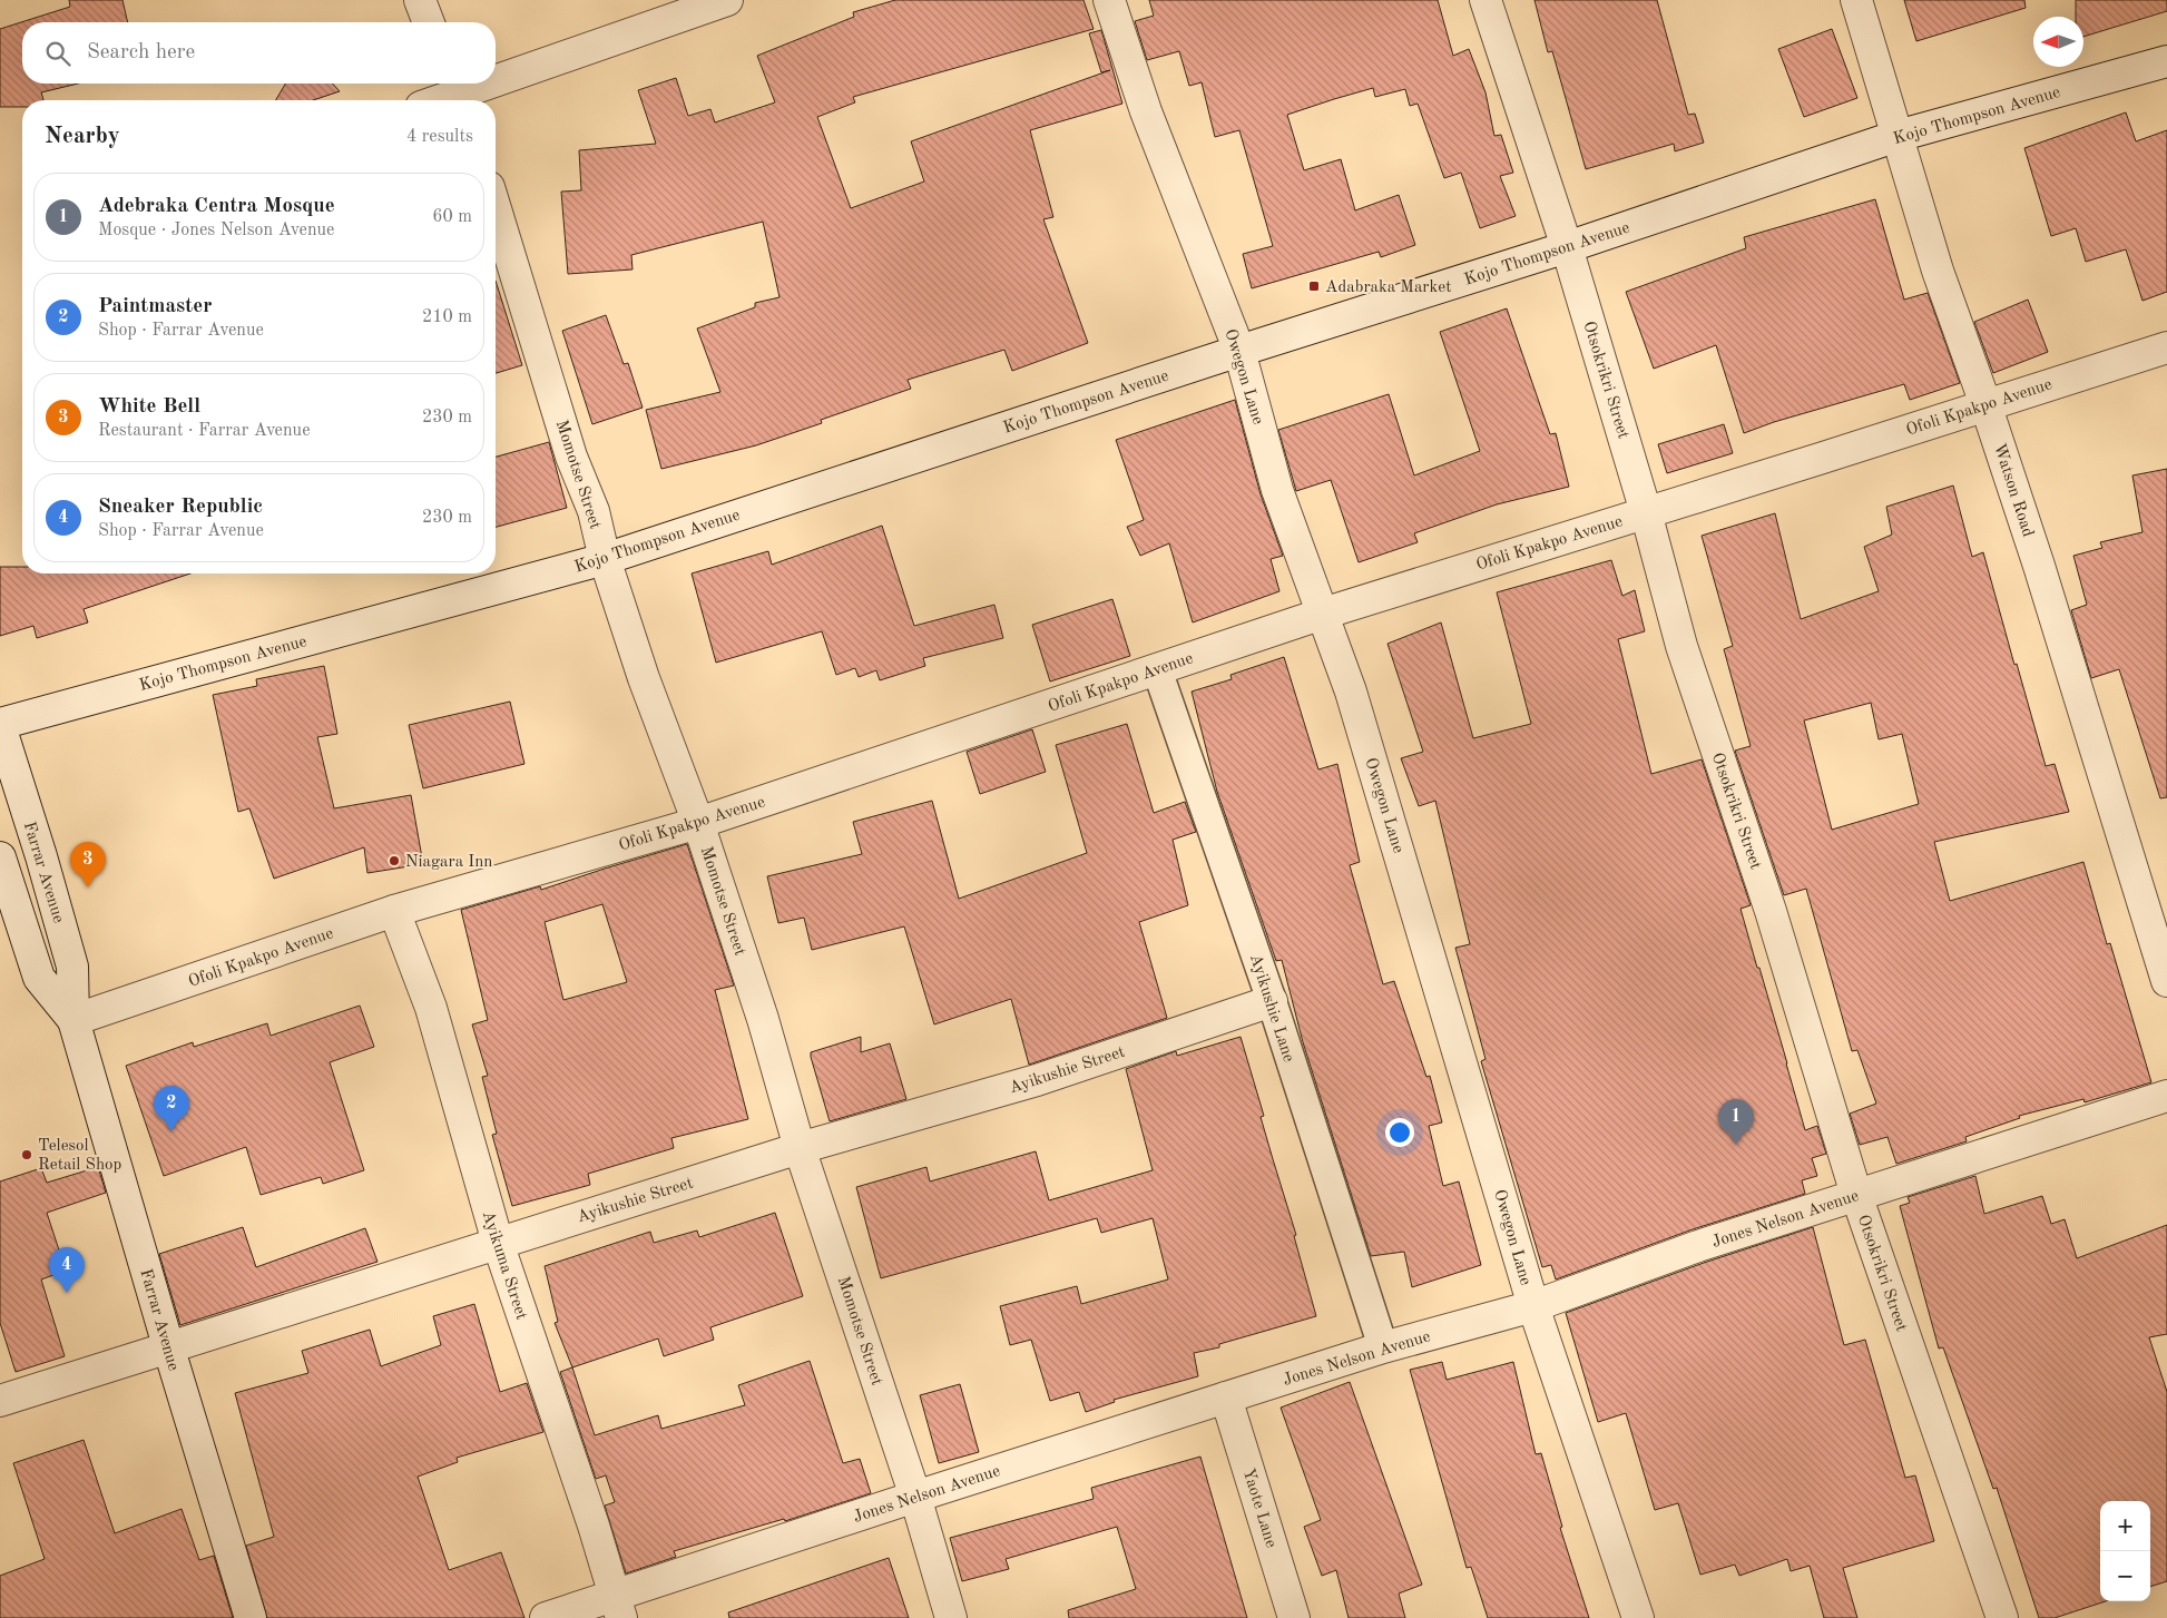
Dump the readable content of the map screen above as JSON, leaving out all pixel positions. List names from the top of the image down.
{
  "streets": {
    "street": [
      "Kojo Thompson Avenue",
      "Owegon Lane",
      "Otsokrikri Street",
      "Ofoli Kpakpo Avenue",
      "Momotse Street",
      "Watson Road",
      "Farrar Avenue",
      "Ayikushie Lane",
      "Ayikushie Street",
      "Jones Nelson Avenue",
      "Ayikuma Street",
      "Yaote Lane"
    ]
  },
  "crossings": [
    ["Kojo Thompson Avenue", "Owegon Lane"],
    ["Kojo Thompson Avenue", "Otsokrikri Street"],
    ["Kojo Thompson Avenue", "Momotse Street"],
    ["Kojo Thompson Avenue", "Watson Road"],
    ["Kojo Thompson Avenue", "Farrar Avenue"],
    ["Owegon Lane", "Ofoli Kpakpo Avenue"],
    ["Owegon Lane", "Jones Nelson Avenue"],
    ["Otsokrikri Street", "Ofoli Kpakpo Avenue"],
    ["Otsokrikri Street", "Jones Nelson Avenue"],
    ["Ofoli Kpakpo Avenue", "Momotse Street"],
    ["Ofoli Kpakpo Avenue", "Watson Road"],
    ["Ofoli Kpakpo Avenue", "Farrar Avenue"],
    ["Ofoli Kpakpo Avenue", "Ayikushie Lane"],
    ["Ofoli Kpakpo Avenue", "Ayikuma Street"],
    ["Momotse Street", "Ayikushie Street"],
    ["Momotse Street", "Jones Nelson Avenue"],
    ["Farrar Avenue", "Ayikushie Street"],
    ["Ayikushie Lane", "Ayikushie Street"],
    ["Ayikushie Lane", "Jones Nelson Avenue"],
    ["Ayikushie Street", "Ayikuma Street"],
    ["Jones Nelson Avenue", "Ayikuma Street"],
    ["Jones Nelson Avenue", "Yaote Lane"]
  ],
  "places": {
    "transit": ["Adabraka Market"],
    "other": ["Niagara Inn", "Telesol Retail Shop"]
  },
  "north": "left",
  "page": {
    "search": "Search here",
    "heading": ["Nearby", "4 results"],
    "list": [
      {
        "mark": "1",
        "name": "Adebraka Centra Mosque",
        "note": "Mosque · Jones Nelson Avenue",
        "value": "60 m"
      },
      {
        "mark": "2",
        "name": "Paintmaster",
        "note": "Shop · Farrar Avenue",
        "value": "210 m"
      },
      {
        "mark": "3",
        "name": "White Bell",
        "note": "Restaurant · Farrar Avenue",
        "value": "230 m"
      },
      {
        "mark": "4",
        "name": "Sneaker Republic",
        "note": "Shop · Farrar Avenue",
        "value": "230 m"
      }
    ],
    "pins": [
      "3",
      "2",
      "1",
      "4"
    ],
    "map_buttons": ["+", "−"]
  }
}
